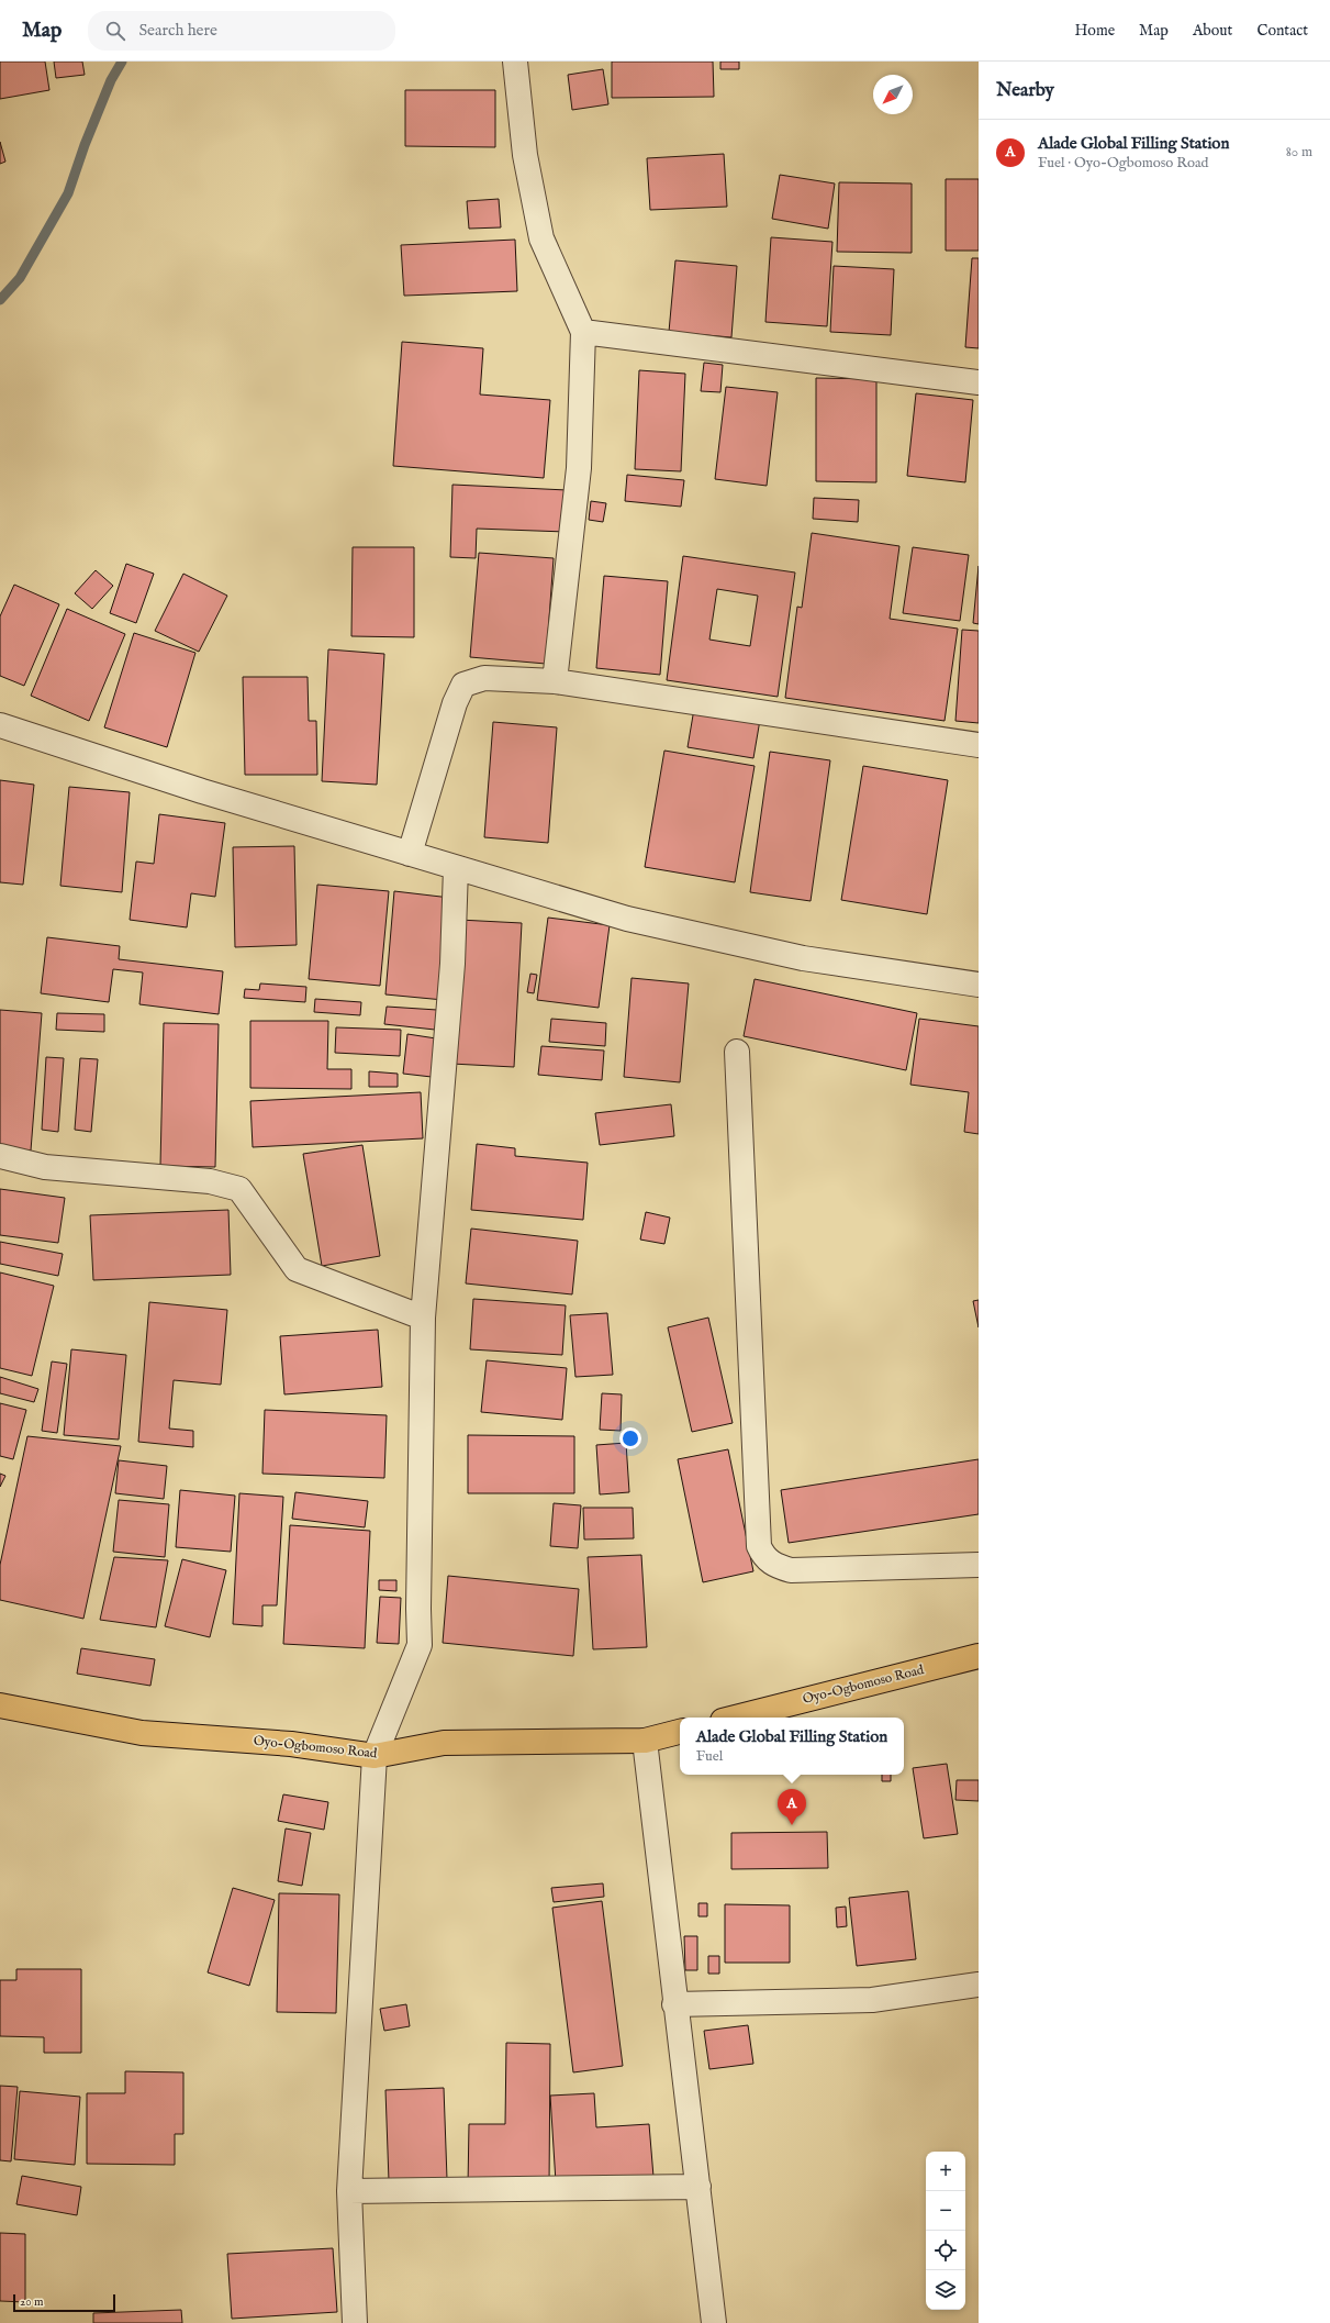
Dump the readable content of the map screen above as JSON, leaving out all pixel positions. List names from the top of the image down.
{
  "streets": {
    "highway": ["Oyo-Ogbomoso Road"]
  },
  "scale_bar": "20 m",
  "north": "bottom left",
  "page": {
    "header": "Map",
    "search": "Search here",
    "nav": [
      "Home",
      "Map",
      "About",
      "Contact"
    ],
    "heading": "Nearby",
    "list": [
      {
        "mark": "A",
        "name": "Alade Global Filling Station",
        "note": "Fuel · Oyo-Ogbomoso Road",
        "value": "80 m"
      }
    ],
    "popup": ["Alade Global Filling Station", "Fuel"],
    "pins": "A",
    "map_buttons": ["+", "−"],
    "scale": "20 m"
  }
}
